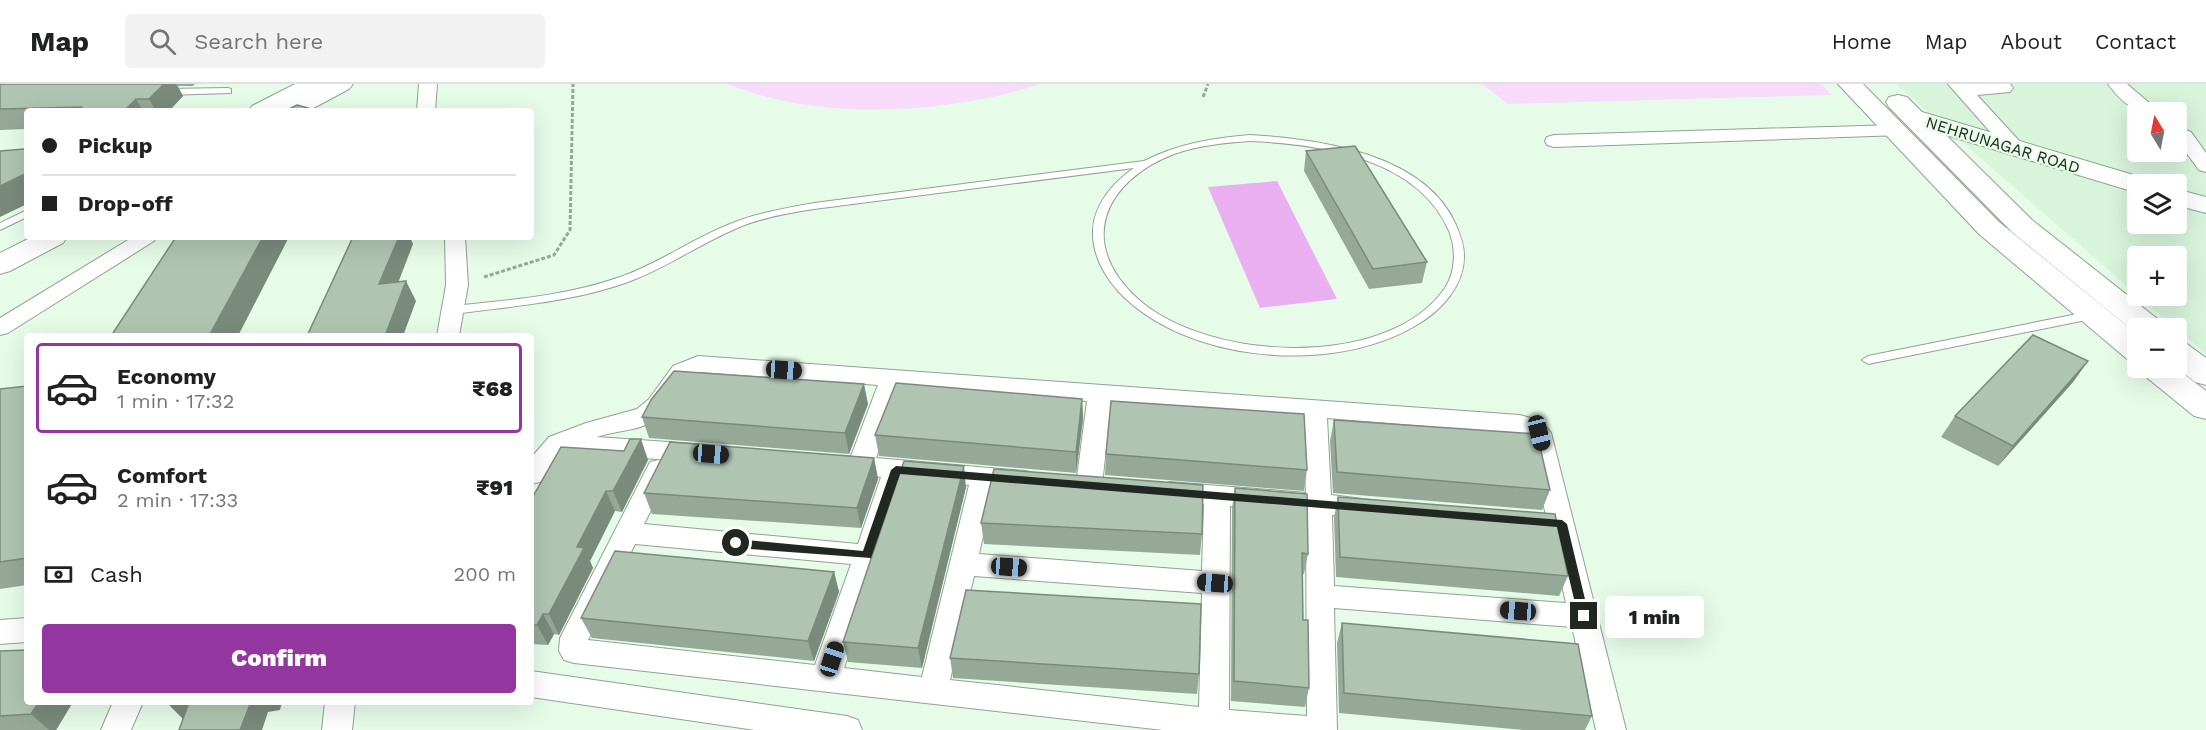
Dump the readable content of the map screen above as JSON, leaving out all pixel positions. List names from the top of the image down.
{
  "streets": {
    "street": ["NEHRUNAGAR ROAD"]
  },
  "north": "top",
  "page": {
    "header": "Map",
    "search": "Search here",
    "nav": [
      "Home",
      "Map",
      "About",
      "Contact"
    ],
    "map_buttons": ["+", "−"],
    "banner": ["Pickup", "Drop-off"],
    "list": [
      {
        "name": "Economy",
        "note": "1 min · 17:32",
        "value": "₹68"
      },
      {
        "name": "Comfort",
        "note": "2 min · 17:33",
        "value": "₹91"
      }
    ],
    "pay": ["Cash", "200 m"],
    "bubble": "1 min",
    "buttons": "Confirm"
  }
}
